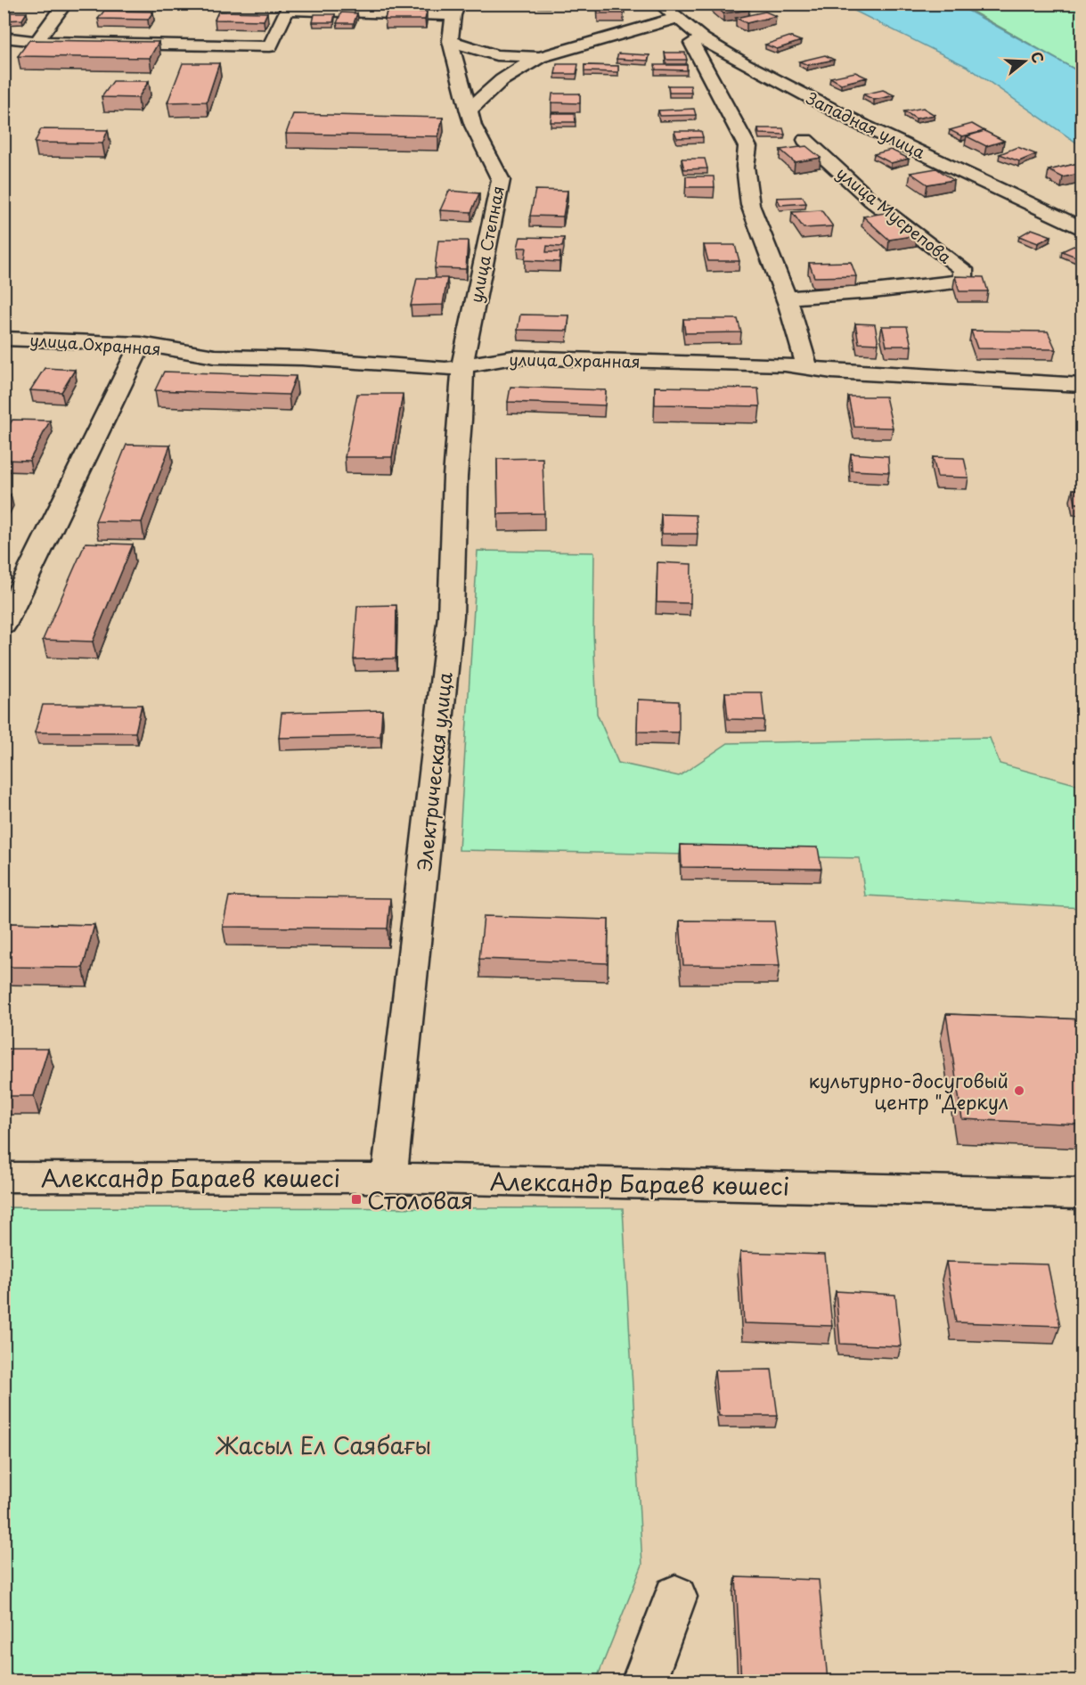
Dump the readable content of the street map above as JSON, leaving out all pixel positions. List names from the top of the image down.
{
  "streets": {
    "street": [
      "Западная улица",
      "улица Мусрепова",
      "улица Степная",
      "улица Охранная",
      "Электрическая улица",
      "Александр Бараев көшесі"
    ]
  },
  "crossings": [
    ["улица Степная", "улица Охранная"],
    ["улица Степная", "Электрическая улица"],
    ["улица Охранная", "Электрическая улица"],
    ["Электрическая улица", "Александр Бараев көшесі"]
  ],
  "parks": ["Жасыл Ел Саябағы"],
  "places": {
    "other": ["культурно-досуговый центр \"Деркул"],
    "transit": ["Столовая"]
  },
  "north": "right"
}
